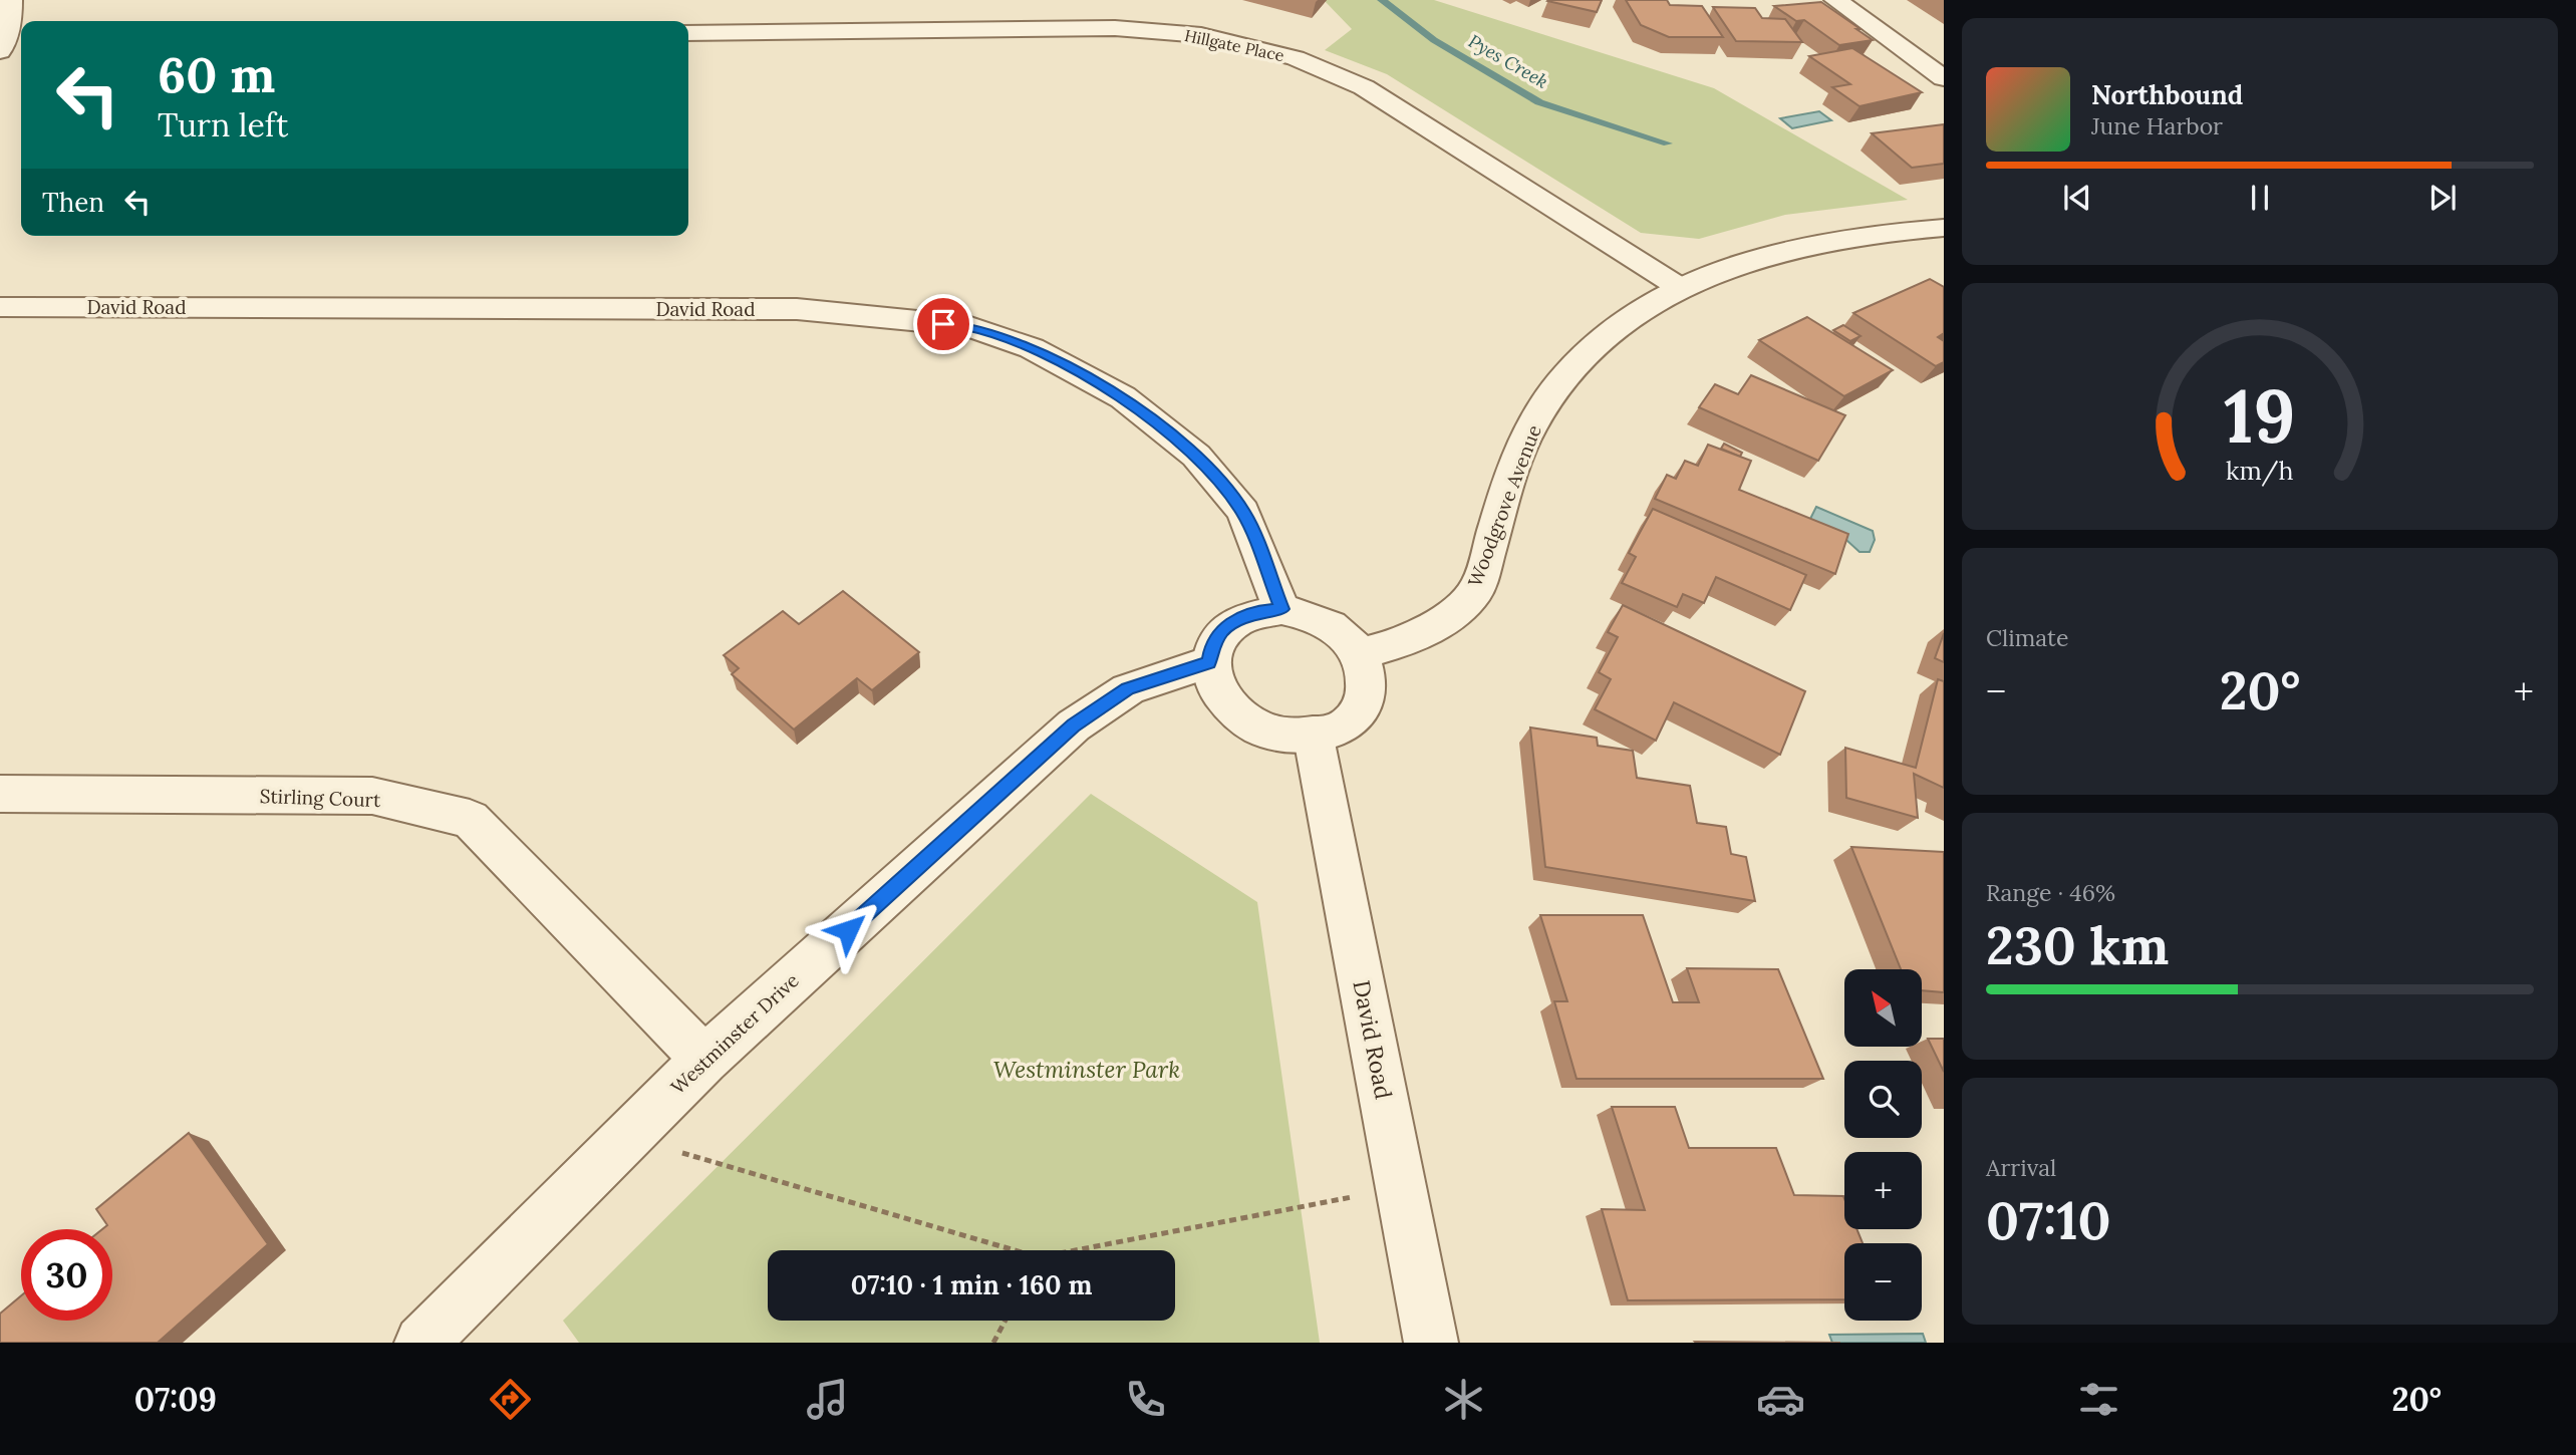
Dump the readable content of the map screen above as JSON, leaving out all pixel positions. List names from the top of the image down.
{
  "streets": {
    "street": [
      "Hillgate Place",
      "David Road",
      "Woodgrove Avenue",
      "Stirling Court",
      "Westminster Drive"
    ]
  },
  "crossings": [
    ["Hillgate Place", "Woodgrove Avenue"],
    ["David Road", "Woodgrove Avenue"],
    ["David Road", "Westminster Drive"],
    ["Woodgrove Avenue", "Westminster Drive"],
    ["Stirling Court", "Westminster Drive"]
  ],
  "water": ["Pyes Creek"],
  "parks": ["Westminster Park"],
  "north": "top left",
  "page": {
    "turn": ["60 m", "Turn left"],
    "song": ["Northbound", "June Harbor"],
    "then": "Then",
    "tile": [
      "Climate",
      ["Range · 46%", "230 km"],
      ["Arrival", "07:10"]
    ],
    "heat": ["−", "20°", "+"],
    "map_buttons": ["+", "−"],
    "limit": "30",
    "trip": "07:10 · 1 min · 160 m",
    "tabs": ["07:09", "20°"],
    "gauge": ["19", "km/h"]
  }
}
